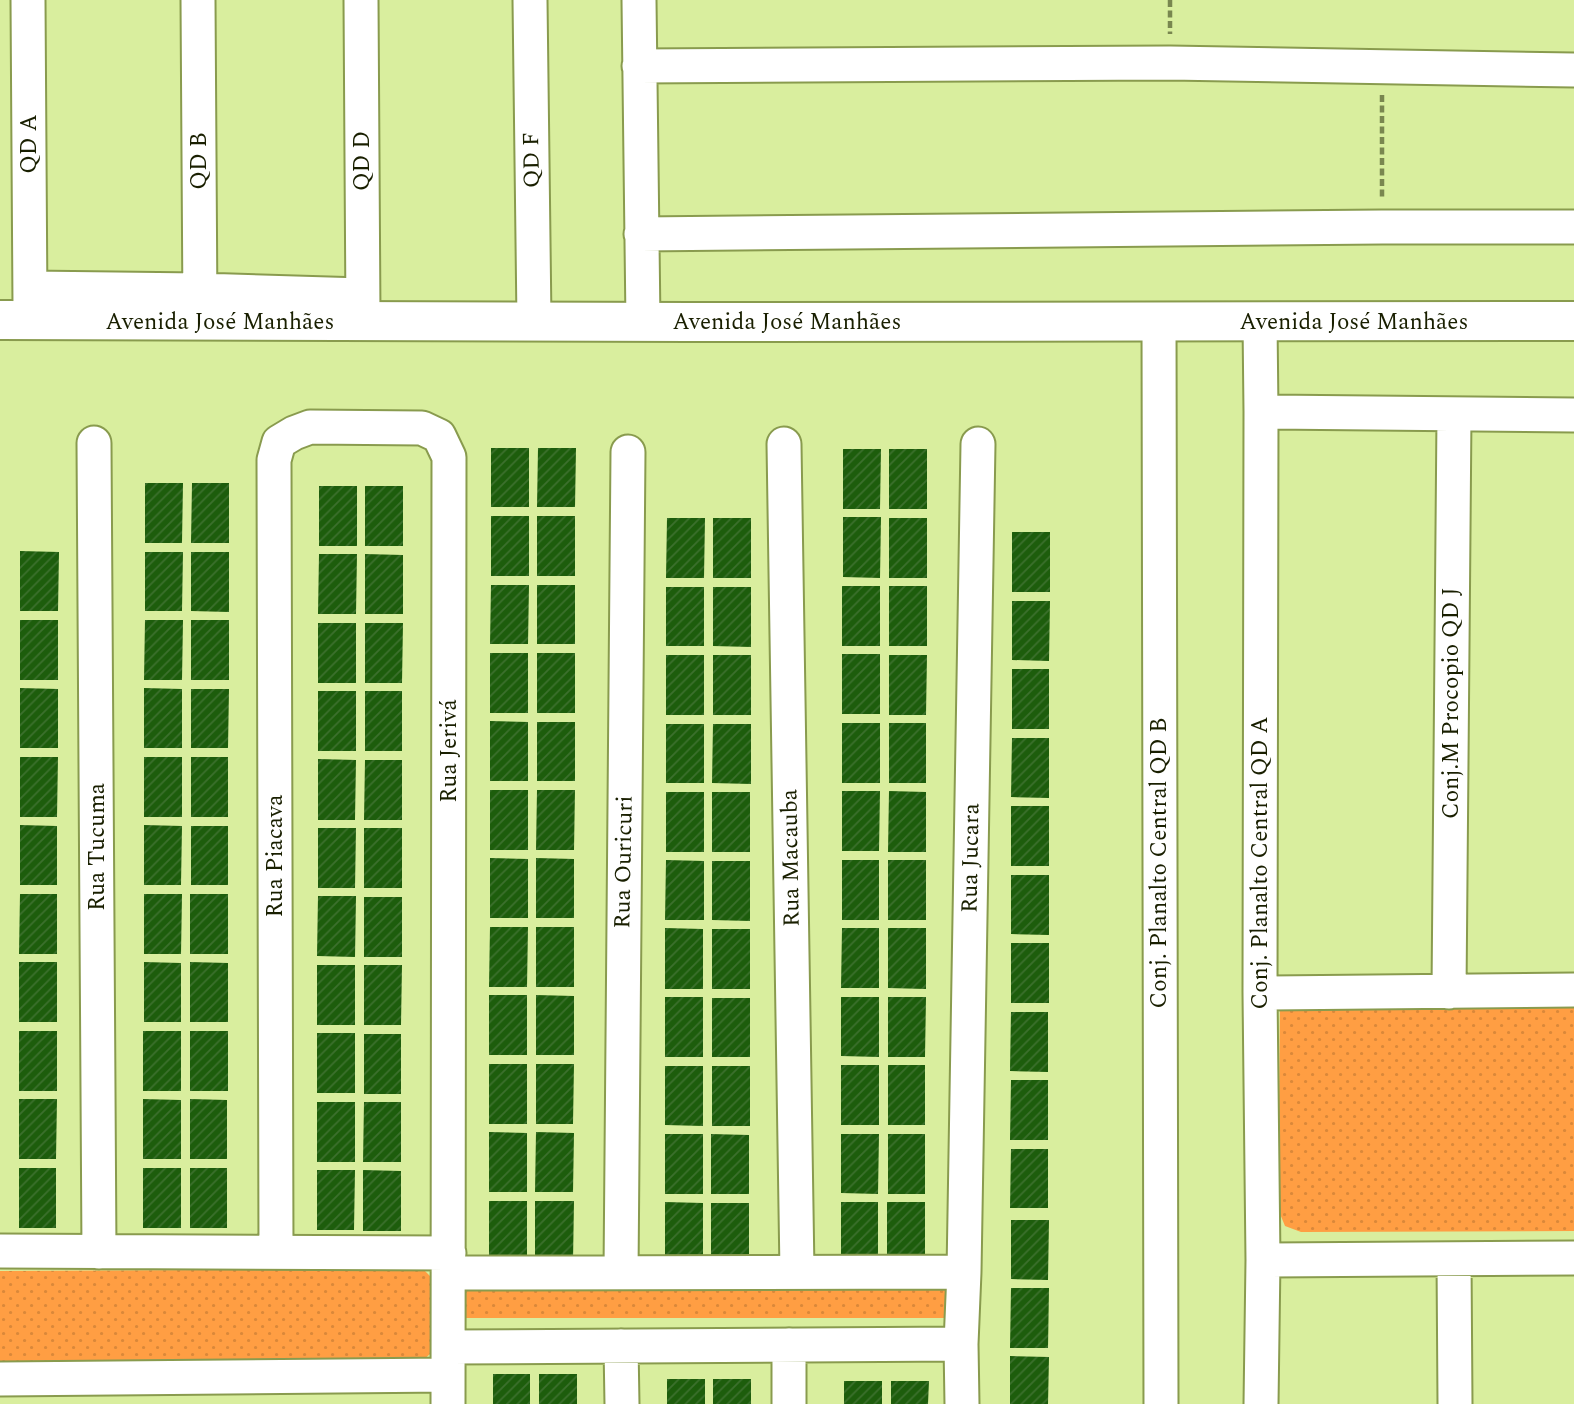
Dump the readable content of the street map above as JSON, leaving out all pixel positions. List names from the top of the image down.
{
  "streets": {
    "street": [
      "QD A",
      "QD F",
      "QD B",
      "QD D",
      "Avenida José Manhães",
      "Conj.M Procopio QD J",
      "Rua Jerivá",
      "Rua Tucuma",
      "Rua Piacava",
      "Rua Macauba",
      "Rua Jucara",
      "Rua Ouricuri",
      "Conj. Planalto Central QD B",
      "Conj. Planalto Central QD A"
    ]
  },
  "crossings": [
    ["QD A", "Avenida José Manhães"],
    ["QD F", "Avenida José Manhães"],
    ["QD B", "Avenida José Manhães"],
    ["QD D", "Avenida José Manhães"],
    ["Avenida José Manhães", "Conj. Planalto Central QD B"],
    ["Avenida José Manhães", "Conj. Planalto Central QD A"],
    ["Rua Jerivá", "Rua Piacava"]
  ]
}
